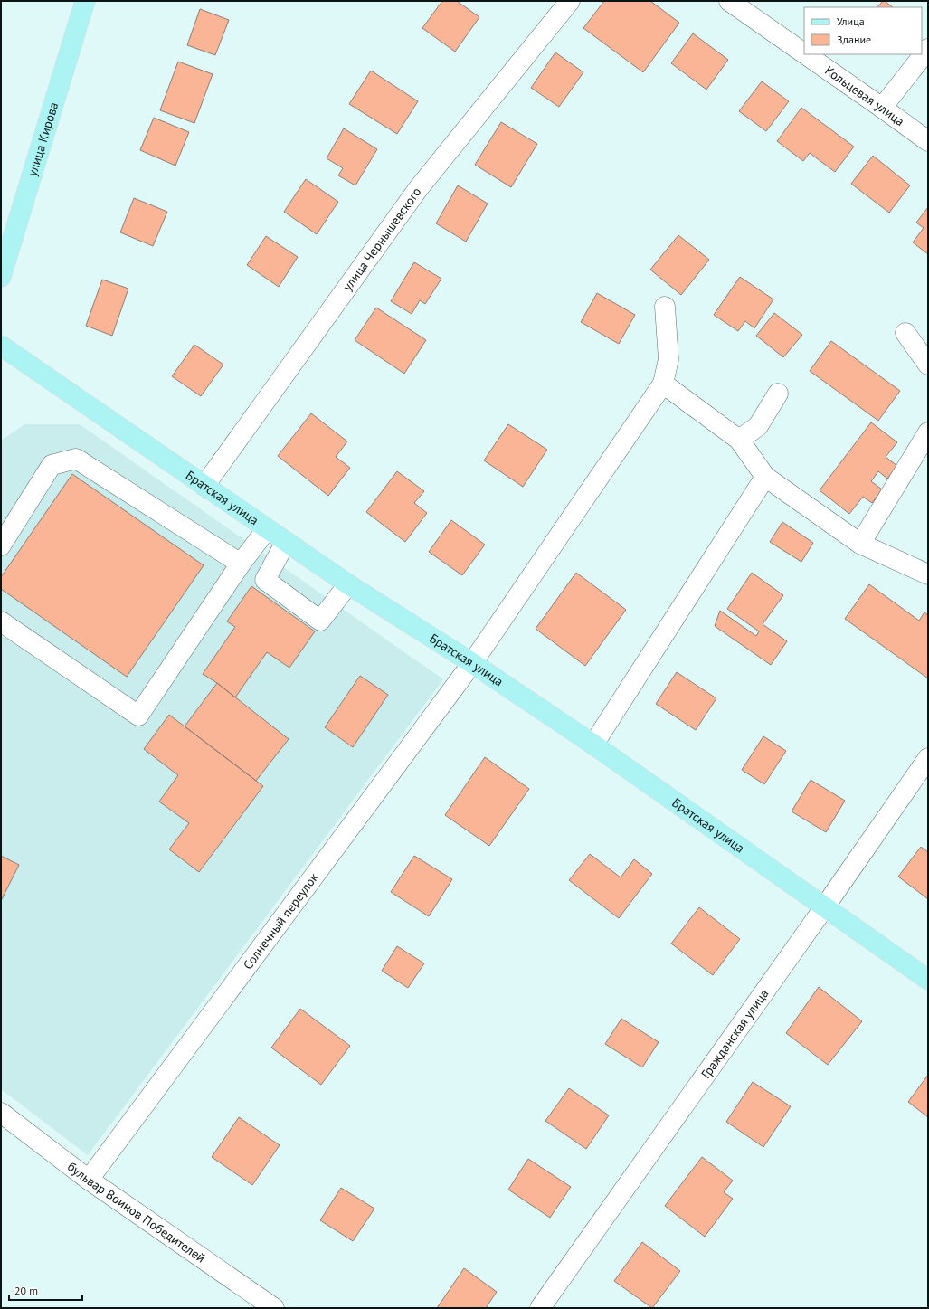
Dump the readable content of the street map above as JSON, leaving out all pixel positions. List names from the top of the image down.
{
  "streets": {
    "main road": ["улица Кирова", "Братская улица"],
    "street": [
      "Кольцевая улица",
      "улица Чернышевского",
      "Солнечный переулок",
      "Гражданская улица",
      "бульвар Воинов Победителей"
    ]
  },
  "crossings": [
    ["улица Чернышевского", "Братская улица"],
    ["Братская улица", "Солнечный переулок"],
    ["Братская улица", "Гражданская улица"],
    ["Солнечный переулок", "бульвар Воинов Победителей"]
  ],
  "legend": ["Улица", "Здание"],
  "scale_bar": "20 m"
}
